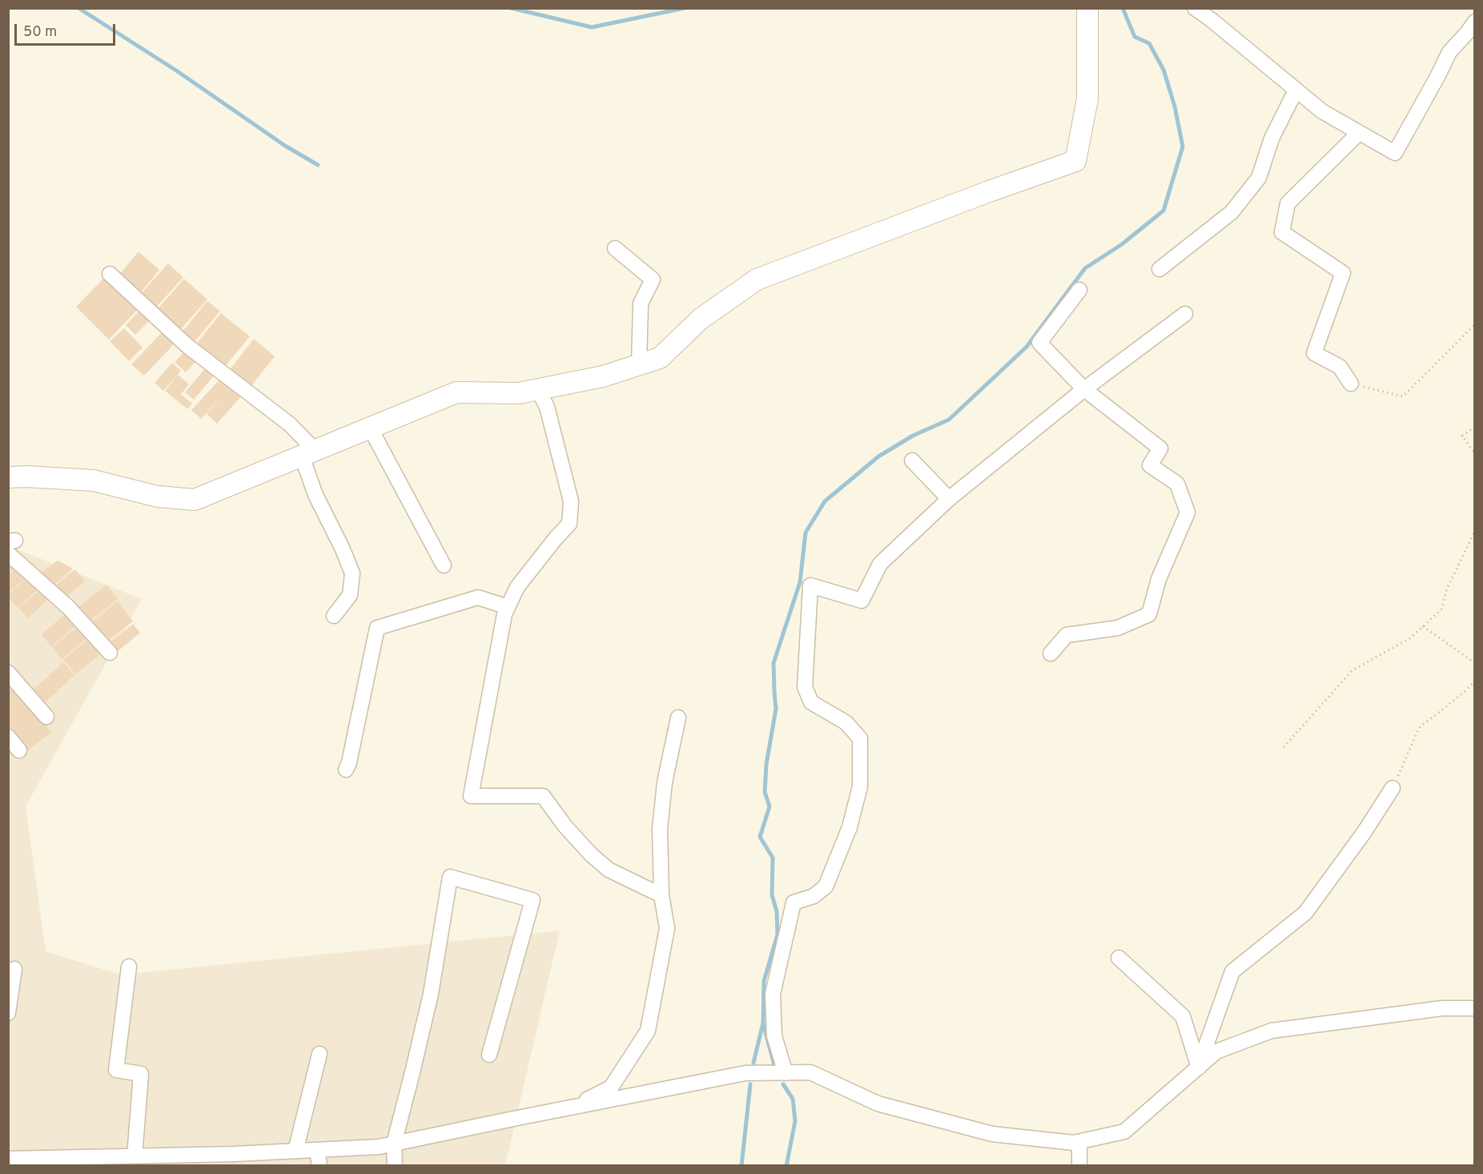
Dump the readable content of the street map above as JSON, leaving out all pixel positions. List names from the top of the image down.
{
  "scale_bar": "50 m"
}
